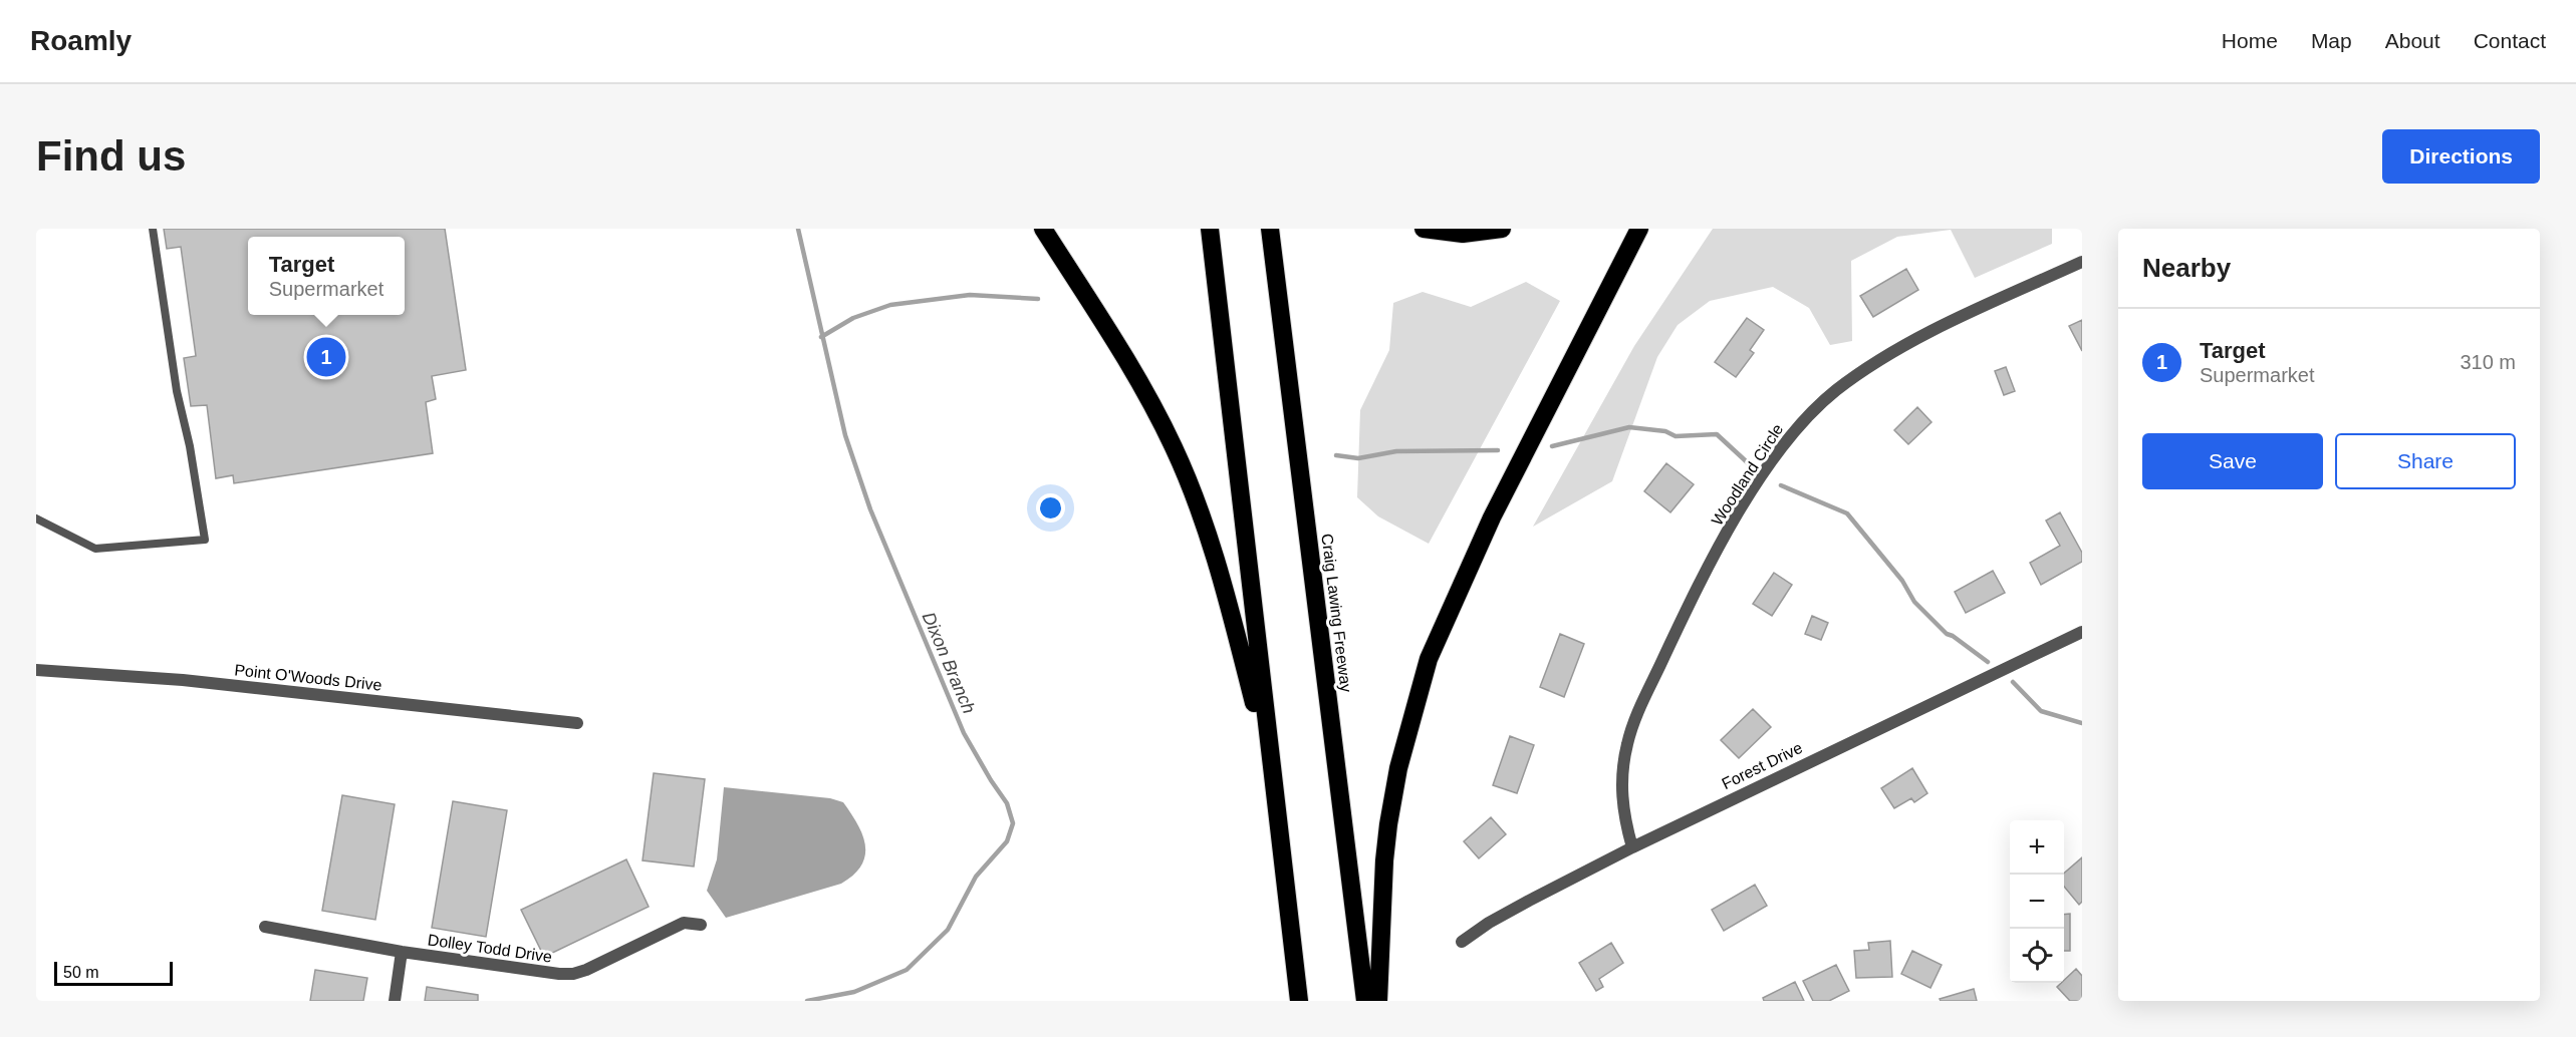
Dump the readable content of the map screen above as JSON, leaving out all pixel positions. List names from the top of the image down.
{
  "streets": {
    "highway": ["Craig Lawing Freeway"],
    "street": [
      "Woodland Circle",
      "Point O'Woods Drive",
      "Forest Drive",
      "Dolley Todd Drive"
    ]
  },
  "crossings": [
    ["Woodland Circle", "Forest Drive"]
  ],
  "water": ["Dixon Branch"],
  "scale_bar": "50 m",
  "page": {
    "header": "Roamly",
    "nav": [
      "Home",
      "Map",
      "About",
      "Contact"
    ],
    "buttons": [
      "Directions",
      ["Save", "Share"]
    ],
    "title": "Find us",
    "heading": "Nearby",
    "popup": ["Target", "Supermarket"],
    "list": [
      {
        "mark": "1",
        "name": "Target",
        "note": "Supermarket",
        "value": "310 m"
      }
    ],
    "pins": "1",
    "map_buttons": ["+", "−"],
    "scale": "50 m"
  }
}
